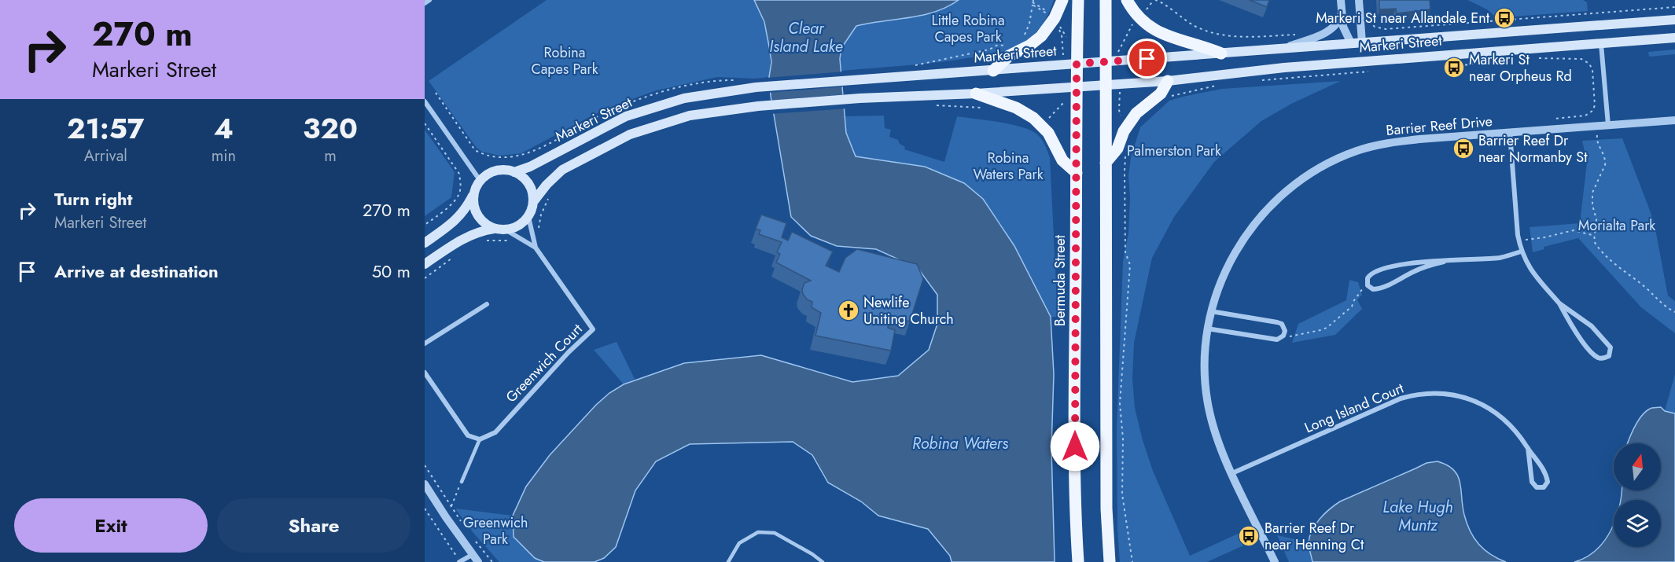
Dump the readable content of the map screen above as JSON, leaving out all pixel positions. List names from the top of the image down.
{
  "streets": {
    "main road": ["Markeri Street", "Bermuda Street"],
    "street": ["Barrier Reef Drive", "Greenwich Court", "Long Island Court"]
  },
  "crossings": [
    ["Markeri Street", "Bermuda Street"],
    ["Markeri Street", "Greenwich Court"],
    ["Barrier Reef Drive", "Long Island Court"]
  ],
  "water": ["Clear Island Lake", "Robina Waters", "Lake Hugh Muntz"],
  "parks": [
    "Little Robina Capes Park",
    "Robina Capes Park",
    "Palmerston Park",
    "Robina Waters Park",
    "Morialta Park",
    "Greenwich Park"
  ],
  "places": {
    "bus stop": [
      "Markeri St near Allandale Ent",
      "Markeri St near Orpheus Rd",
      "Barrier Reef Dr near Normanby St",
      "Barrier Reef Dr near Henning Ct"
    ],
    "church": ["Newlife Uniting Church"]
  },
  "north": "top",
  "page": {
    "turn": ["270 m", "Markeri Street"],
    "eta": [
      "21:57",
      "Arrival",
      "4",
      "min",
      "320",
      "m"
    ],
    "list": [
      {
        "name": "Turn right",
        "note": "Markeri Street",
        "value": "270 m"
      },
      {
        "name": "Arrive at destination",
        "value": "50 m"
      }
    ],
    "buttons": ["Exit", "Share"]
  }
}
